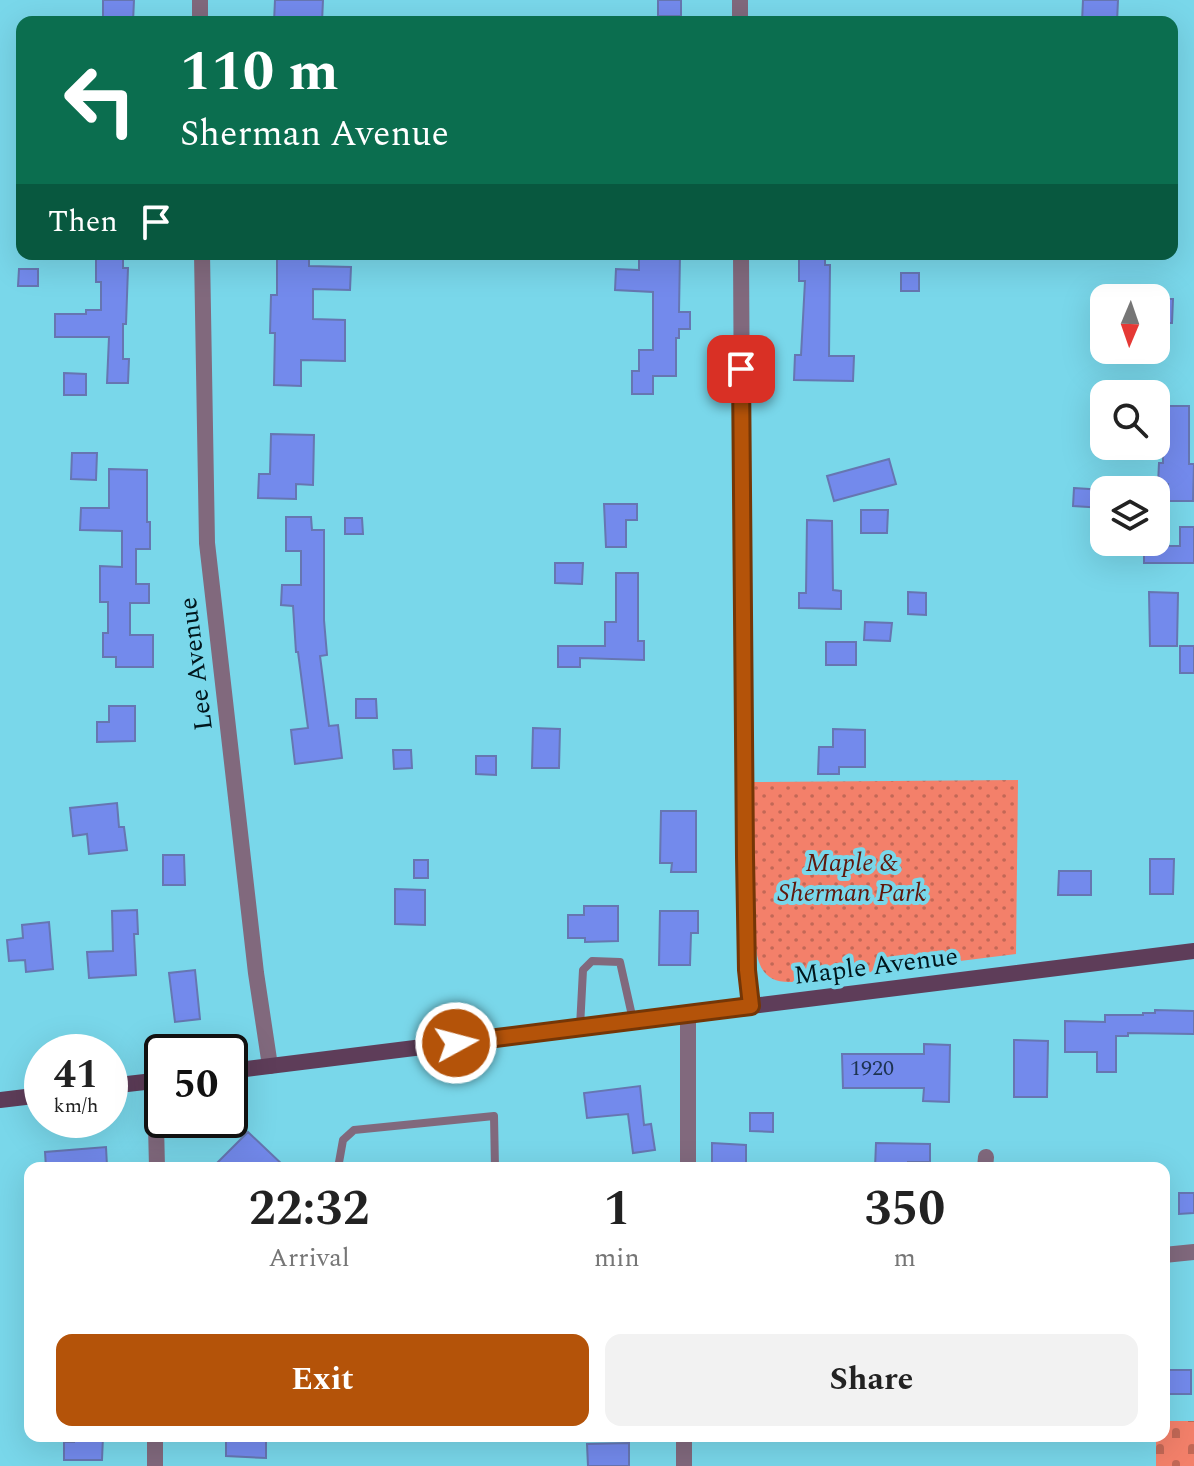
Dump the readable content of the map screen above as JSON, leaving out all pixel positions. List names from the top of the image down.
{
  "streets": {
    "main road": ["Maple Avenue"],
    "street": ["Lee Avenue"]
  },
  "crossings": [
    ["Lee Avenue", "Maple Avenue"]
  ],
  "parks": ["Maple & Sherman Park"],
  "house_numbers": ["1920"],
  "north": "bottom",
  "page": {
    "turn": ["110 m", "Sherman Avenue"],
    "then": "Then",
    "speed": "41 km/h",
    "limit": "50",
    "eta": [
      "22:32",
      "Arrival",
      "1",
      "min",
      "350",
      "m"
    ],
    "buttons": ["Exit", "Share"]
  }
}
